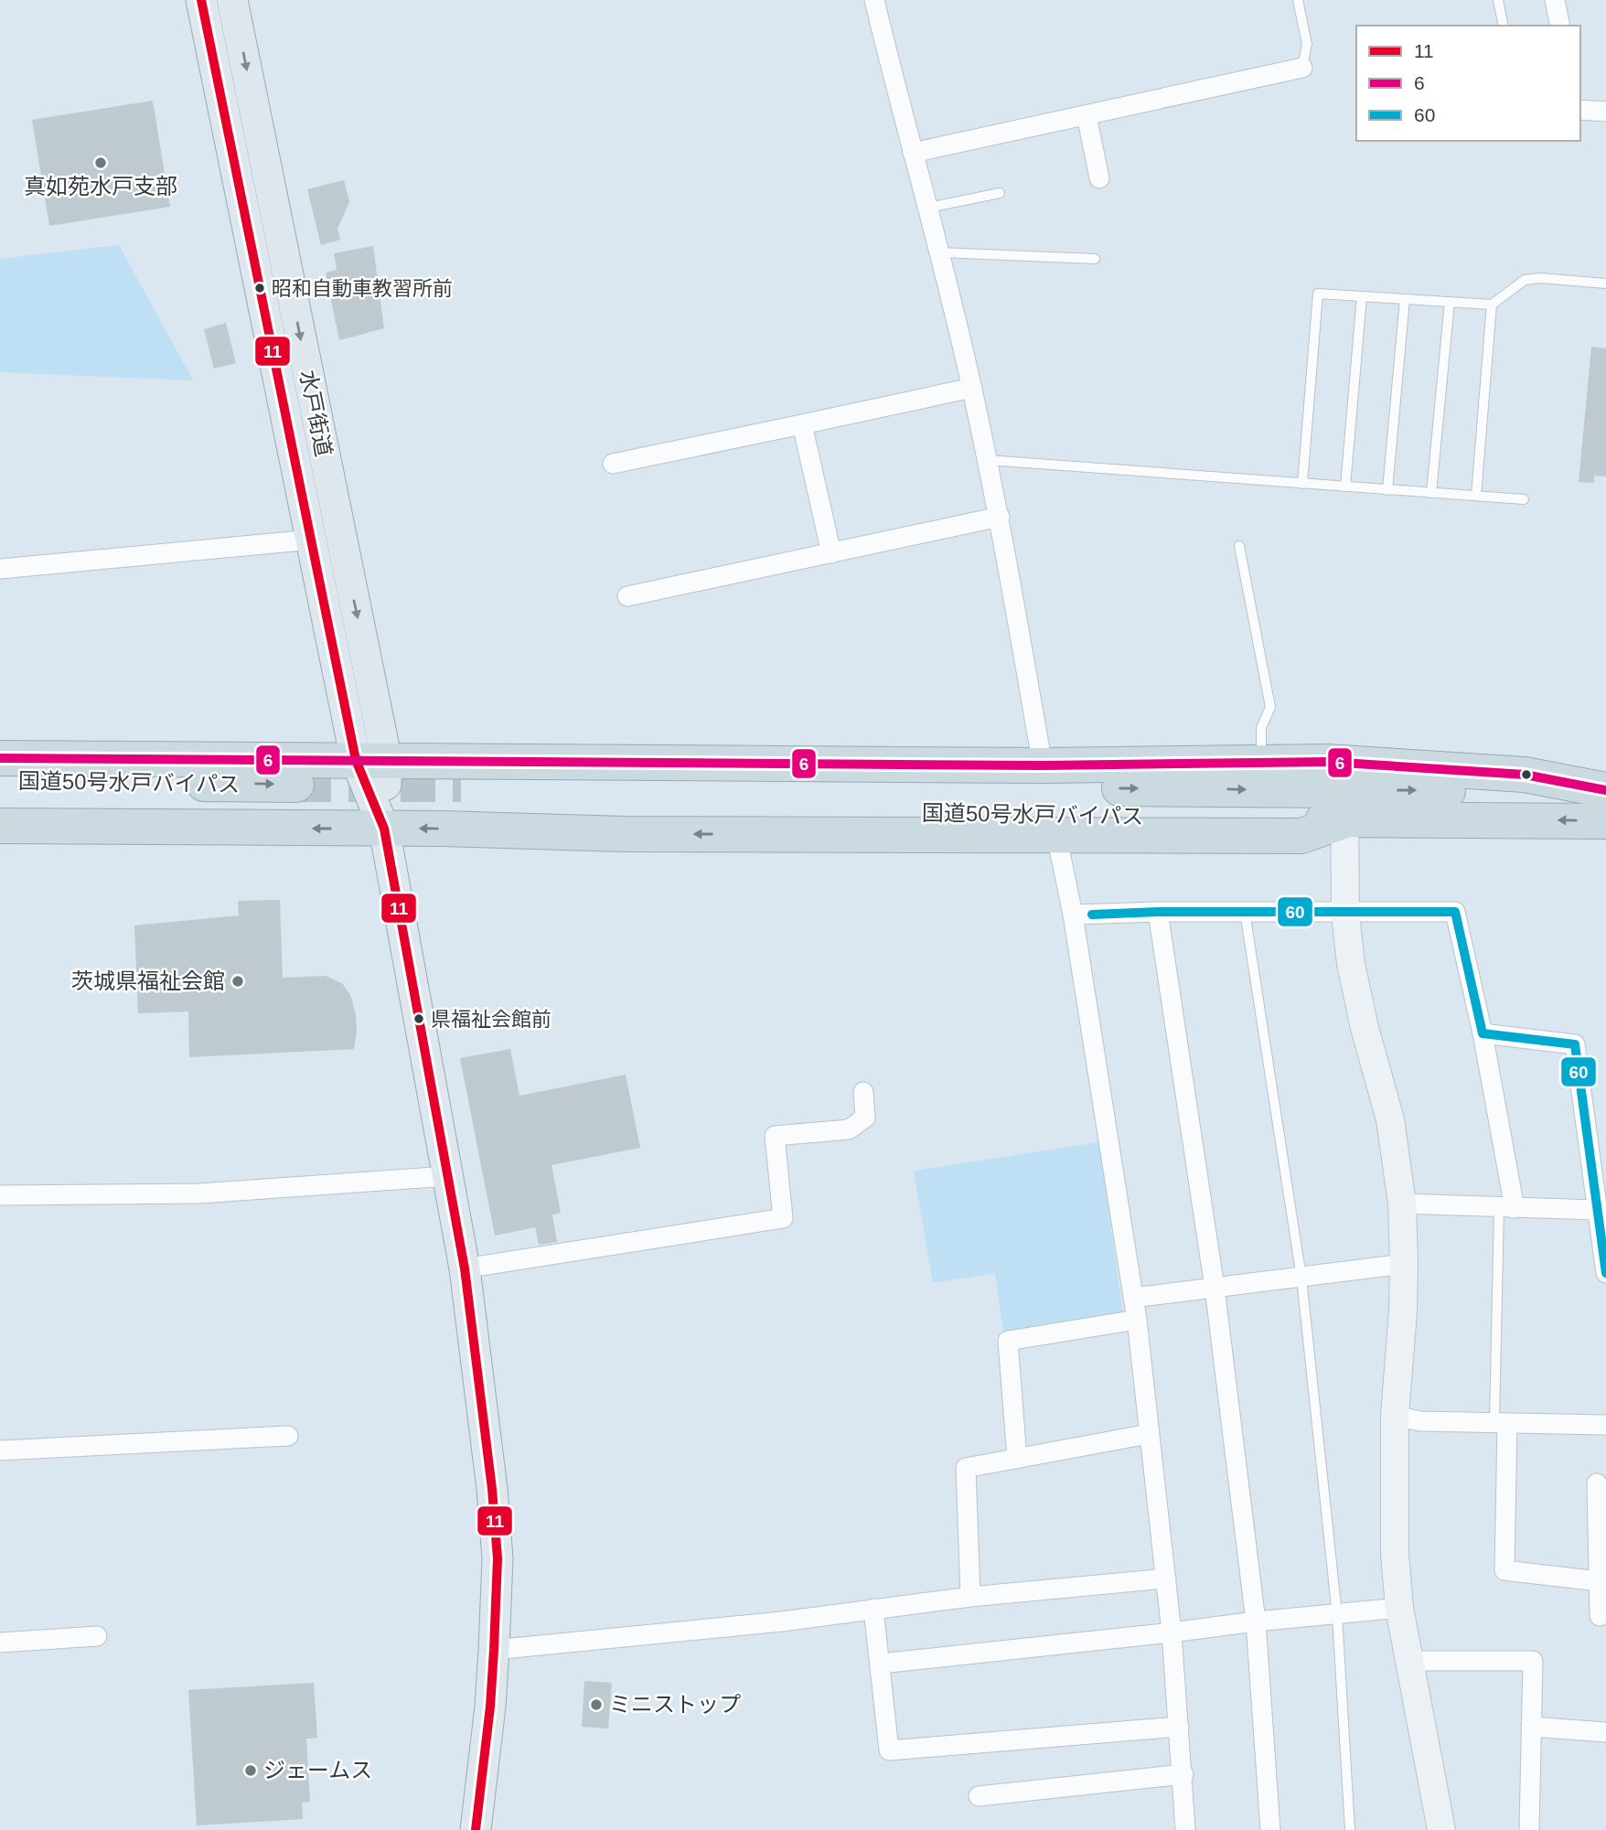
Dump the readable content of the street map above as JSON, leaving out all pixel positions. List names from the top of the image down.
{
  "streets": {
    "highway": ["国道50号水戸バイパス"],
    "main road": ["水戸街道"]
  },
  "places": [
    "真如苑水戸支部",
    "昭和自動車教習所前",
    "茨城県福祉会館",
    "県福祉会館前",
    "ミニストップ",
    "ジェームス"
  ],
  "lines": ["transit line 11", "transit line 6", "transit line 60"],
  "legend": ["11", "6", "60"]
}
